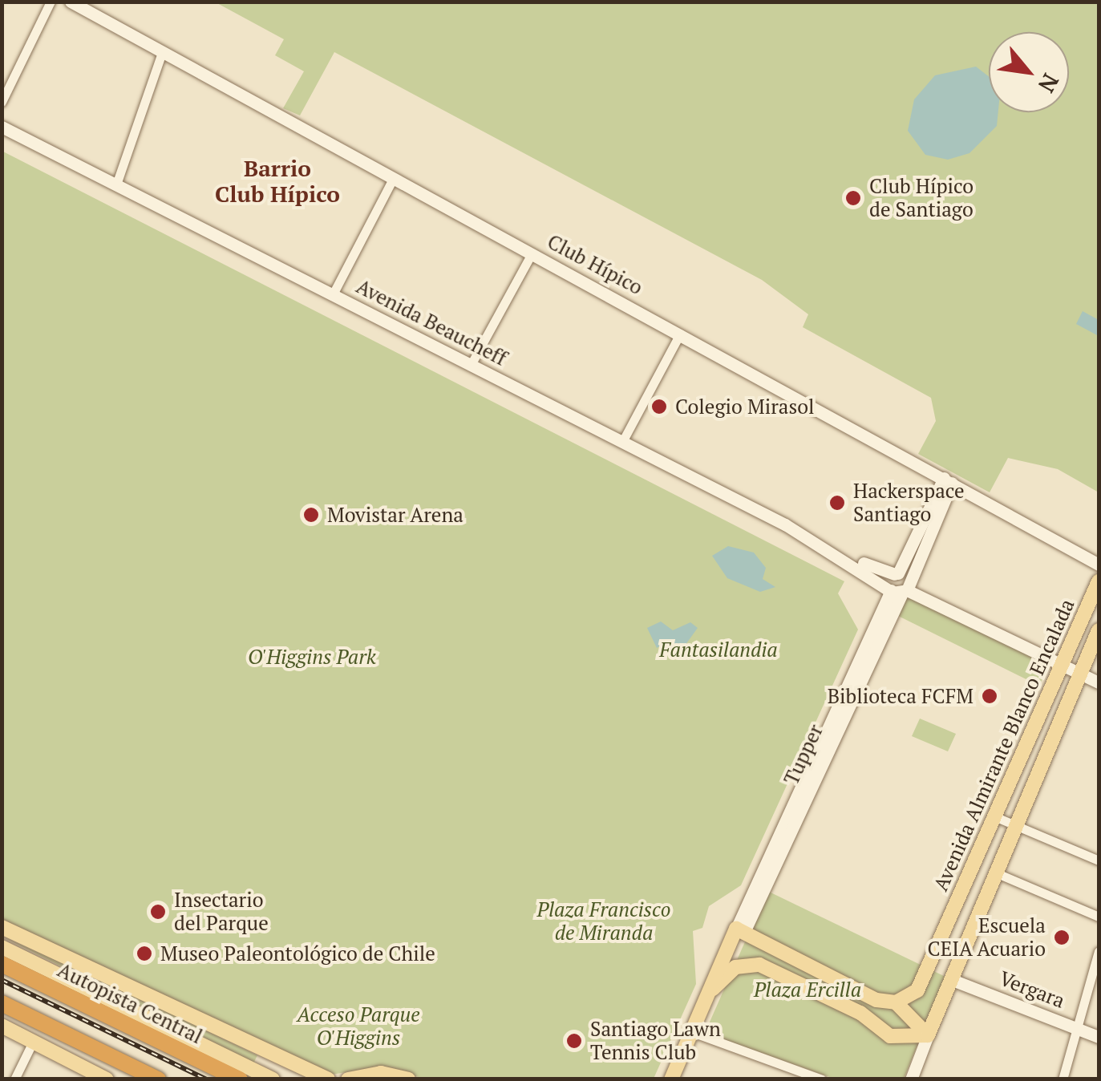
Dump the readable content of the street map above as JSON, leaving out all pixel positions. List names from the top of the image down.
{
  "streets": {
    "highway": ["Autopista Central"],
    "main road": [
      "Club Hípico",
      "Avenida Beaucheff",
      "Avenida Almirante Blanco Encalada",
      "Tupper",
      "Vergara"
    ]
  },
  "crossings": [
    ["Club Hípico", "Tupper"],
    ["Avenida Beaucheff", "Avenida Almirante Blanco Encalada"],
    ["Avenida Beaucheff", "Tupper"],
    ["Avenida Almirante Blanco Encalada", "Vergara"]
  ],
  "districts": ["Barrio Club Hípico"],
  "parks": [
    "Fantasilandia",
    "O'Higgins Park",
    "Plaza Francisco de Miranda",
    "Plaza Ercilla",
    "Acceso Parque O'Higgins"
  ],
  "places": [
    "Club Hípico de Santiago",
    "Colegio Mirasol",
    "Hackerspace Santiago",
    "Movistar Arena",
    "Biblioteca FCFM",
    "Insectario del Parque",
    "Escuela CEIA Acuario",
    "Museo Paleontológico de Chile",
    "Santiago Lawn Tennis Club"
  ],
  "north": "bottom right"
}
